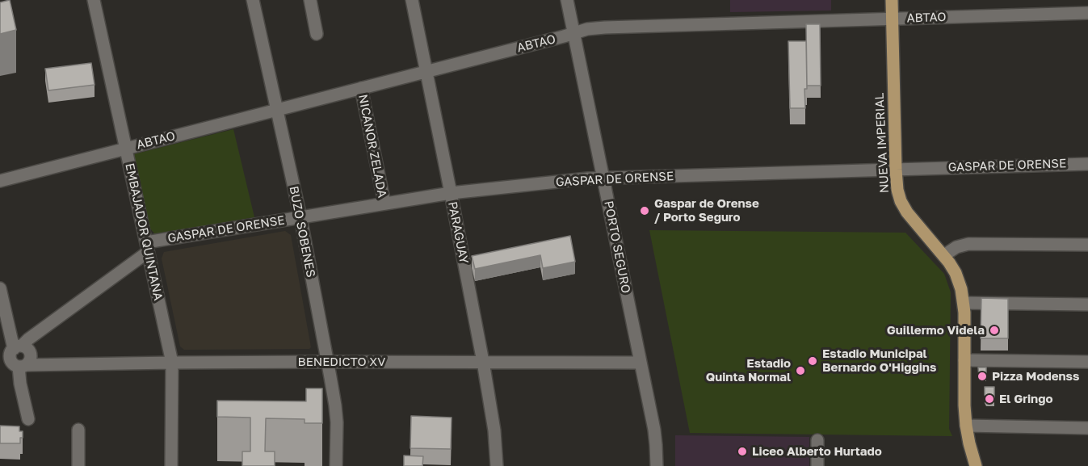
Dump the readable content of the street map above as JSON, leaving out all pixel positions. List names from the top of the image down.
{
  "streets": {
    "main road": ["NUEVA IMPERIAL"],
    "street": [
      "ABTAO",
      "NICANOR ZELADA",
      "GASPAR DE ORENSE",
      "EMBAJADOR QUINTANA",
      "BUZO SOBENES",
      "PARAGUAY",
      "PORTO SEGURO",
      "BENEDICTO XV"
    ]
  },
  "crossings": [
    ["ABTAO", "NUEVA IMPERIAL"],
    ["ABTAO", "NICANOR ZELADA"],
    ["ABTAO", "EMBAJADOR QUINTANA"],
    ["ABTAO", "BUZO SOBENES"],
    ["ABTAO", "PARAGUAY"],
    ["ABTAO", "PORTO SEGURO"],
    ["NUEVA IMPERIAL", "GASPAR DE ORENSE"],
    ["NICANOR ZELADA", "GASPAR DE ORENSE"],
    ["GASPAR DE ORENSE", "EMBAJADOR QUINTANA"],
    ["GASPAR DE ORENSE", "BUZO SOBENES"],
    ["GASPAR DE ORENSE", "PARAGUAY"],
    ["GASPAR DE ORENSE", "PORTO SEGURO"],
    ["EMBAJADOR QUINTANA", "BENEDICTO XV"],
    ["BUZO SOBENES", "BENEDICTO XV"],
    ["PARAGUAY", "BENEDICTO XV"],
    ["PORTO SEGURO", "BENEDICTO XV"]
  ],
  "places": [
    "Gaspar de Orense / Porto Seguro",
    "Guillermo Videla",
    "Estadio Municipal Bernardo O'Higgins",
    "Estadio Quinta Normal",
    "Pizza Modenss",
    "El Gringo",
    "Liceo Alberto Hurtado"
  ]
}
